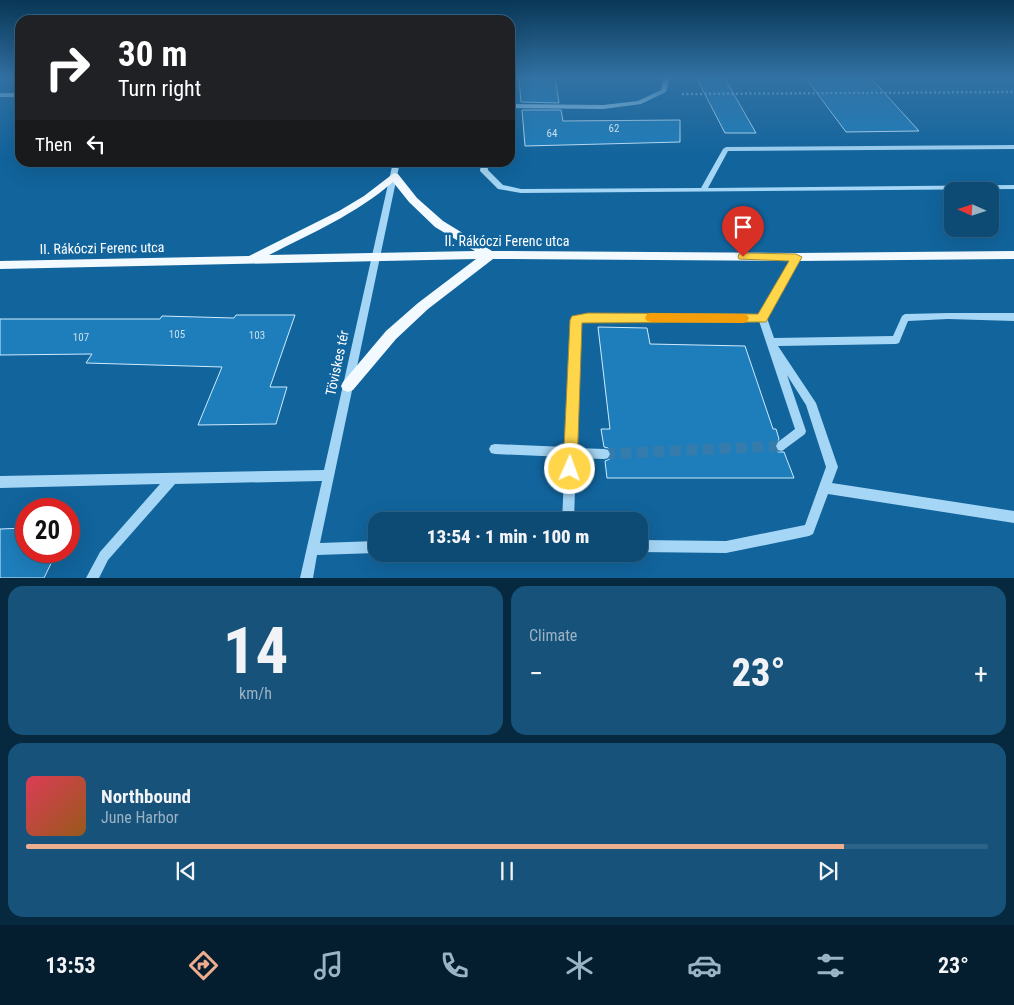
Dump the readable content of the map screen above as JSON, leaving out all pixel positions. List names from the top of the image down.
{
  "streets": {
    "main road": ["II. Rákóczi Ferenc utca"],
    "street": ["Töviskes tér"]
  },
  "crossings": [
    ["II. Rákóczi Ferenc utca", "Töviskes tér"]
  ],
  "house_numbers": [
    "62",
    "64",
    "105",
    "103",
    "107"
  ],
  "north": "left",
  "page": {
    "turn": ["30 m", "Turn right"],
    "then": "Then",
    "limit": "20",
    "trip": "13:54 · 1 min · 100 m",
    "tile": [
      ["14", "km/h"],
      "Climate"
    ],
    "heat": ["−", "23°", "+"],
    "song": ["Northbound", "June Harbor"],
    "tabs": ["13:53", "23°"]
  }
}
